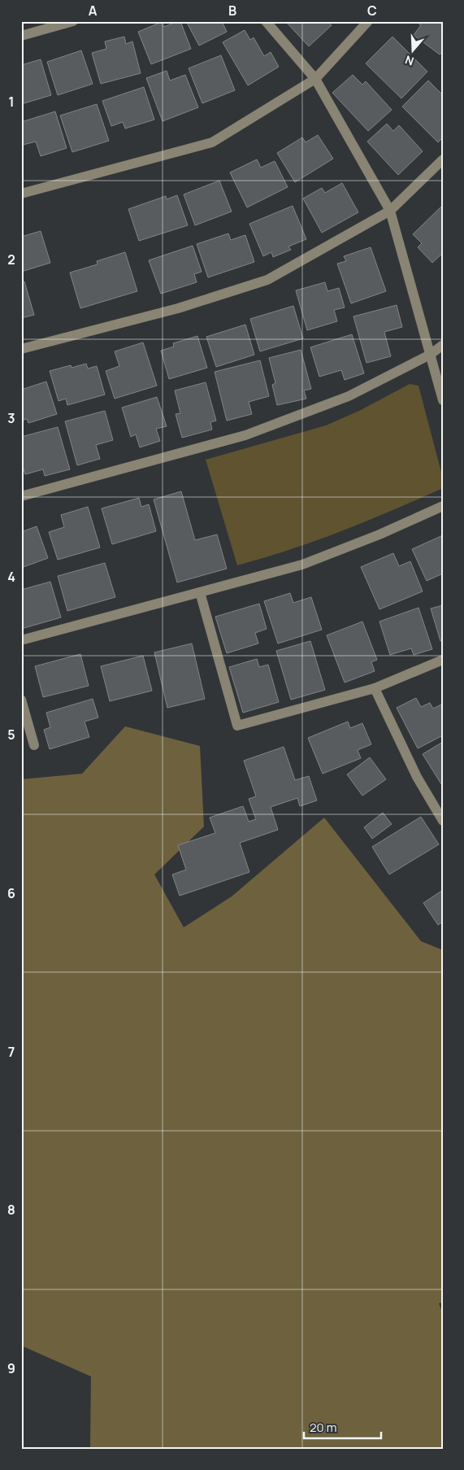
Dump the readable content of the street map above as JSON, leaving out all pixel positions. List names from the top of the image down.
{
  "scale_bar": "20 m",
  "north": "bottom",
  "grid": {
    "columns": ["A", "B", "C"],
    "rows": [
      "1",
      "2",
      "3",
      "4",
      "5",
      "6",
      "7",
      "8",
      "9"
    ]
  }
}
